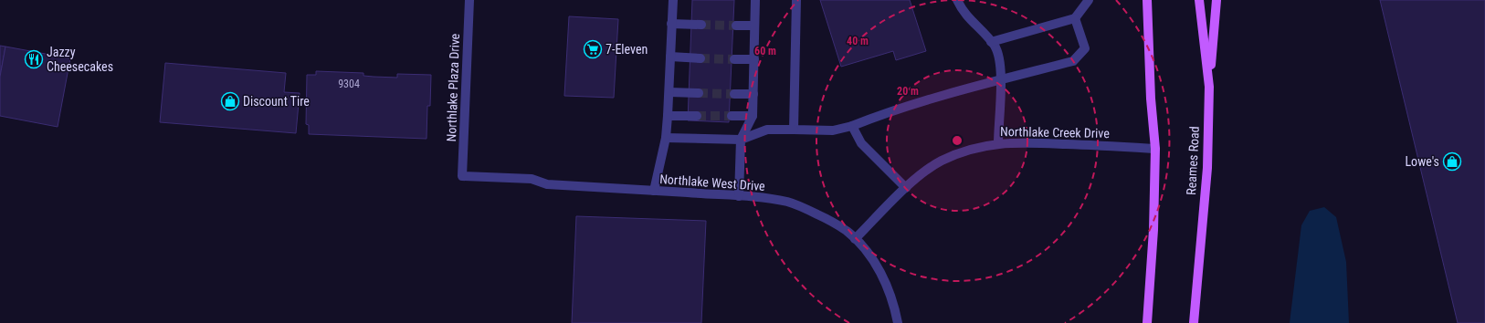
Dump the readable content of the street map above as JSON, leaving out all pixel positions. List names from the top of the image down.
{
  "streets": {
    "main road": ["Reames Road"],
    "street": ["Northlake Plaza Drive", "Northlake Creek Drive", "Northlake West Drive"]
  },
  "crossings": [
    ["Northlake Plaza Drive", "Northlake West Drive"],
    ["Northlake Creek Drive", "Northlake West Drive"]
  ],
  "places": {
    "supermarket": ["7-Eleven"],
    "restaurant": ["Jazzy Cheesecakes"],
    "shop": ["Discount Tire", "Lowe's"]
  },
  "house_numbers": ["9304"],
  "rings": ["40 m", "60 m", "20 m"]
}
